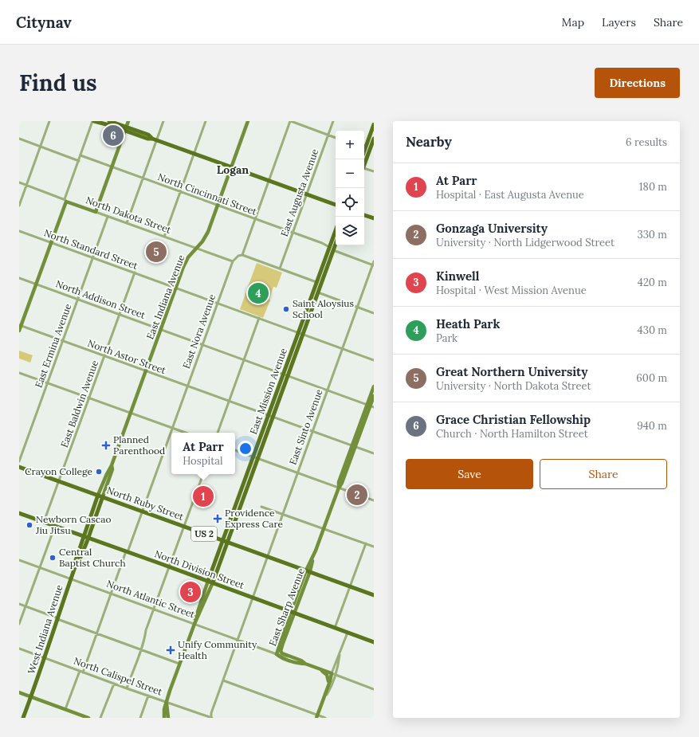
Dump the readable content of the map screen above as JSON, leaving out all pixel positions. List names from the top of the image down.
{
  "streets": {
    "main road": [
      "East Indiana Avenue",
      "East Mission Avenue",
      "North Ruby Street",
      "US 2",
      "North Division Street",
      "West Indiana Avenue"
    ],
    "street": [
      "East Augusta Avenue",
      "North Cincinnati Street",
      "North Dakota Street",
      "North Standard Street",
      "North Addison Street",
      "East Nora Avenue",
      "East Ermina Avenue",
      "North Astor Street",
      "East Baldwin Avenue",
      "East Sinto Avenue",
      "North Atlantic Street",
      "East Sharp Avenue",
      "North Calispel Street"
    ]
  },
  "crossings": [
    ["East Augusta Avenue", "North Cincinnati Street"],
    ["North Cincinnati Street", "East Indiana Avenue"],
    ["North Cincinnati Street", "East Mission Avenue"],
    ["North Dakota Street", "East Indiana Avenue"],
    ["North Dakota Street", "East Nora Avenue"],
    ["North Dakota Street", "East Ermina Avenue"],
    ["North Standard Street", "East Indiana Avenue"],
    ["North Standard Street", "East Nora Avenue"],
    ["North Standard Street", "East Ermina Avenue"],
    ["North Standard Street", "East Mission Avenue"],
    ["North Standard Street", "East Baldwin Avenue"],
    ["North Standard Street", "East Sinto Avenue"],
    ["East Indiana Avenue", "North Addison Street"],
    ["East Indiana Avenue", "North Astor Street"],
    ["East Indiana Avenue", "North Ruby Street"],
    ["East Indiana Avenue", "North Division Street"],
    ["East Indiana Avenue", "West Indiana Avenue"],
    ["North Addison Street", "East Nora Avenue"],
    ["North Addison Street", "East Ermina Avenue"],
    ["North Addison Street", "East Mission Avenue"],
    ["North Addison Street", "East Baldwin Avenue"],
    ["North Addison Street", "East Sinto Avenue"],
    ["North Addison Street", "East Sharp Avenue"],
    ["East Nora Avenue", "North Astor Street"],
    ["East Nora Avenue", "North Ruby Street"],
    ["East Nora Avenue", "North Division Street"],
    ["East Nora Avenue", "North Atlantic Street"],
    ["East Nora Avenue", "North Calispel Street"],
    ["East Ermina Avenue", "North Astor Street"],
    ["North Astor Street", "East Mission Avenue"],
    ["North Astor Street", "East Baldwin Avenue"],
    ["North Astor Street", "East Sinto Avenue"],
    ["North Astor Street", "East Sharp Avenue"],
    ["East Mission Avenue", "North Ruby Street"],
    ["East Mission Avenue", "North Division Street"],
    ["East Baldwin Avenue", "North Ruby Street"],
    ["East Baldwin Avenue", "North Division Street"],
    ["East Sinto Avenue", "North Ruby Street"],
    ["East Sinto Avenue", "North Division Street"],
    ["East Sinto Avenue", "North Atlantic Street"],
    ["East Sinto Avenue", "North Calispel Street"],
    ["North Ruby Street", "East Sharp Avenue"],
    ["North Division Street", "East Sharp Avenue"],
    ["North Division Street", "West Indiana Avenue"],
    ["North Atlantic Street", "East Sharp Avenue"],
    ["North Atlantic Street", "West Indiana Avenue"],
    ["West Indiana Avenue", "North Calispel Street"]
  ],
  "districts": ["Logan"],
  "places": {
    "other": [
      "Saint Aloysius School",
      "Crayon College",
      "Newborn Cascao Jiu Jitsu",
      "Central Baptist Church"
    ],
    "health": ["Planned Parenthood", "Providence Express Care", "Unify Community Health"]
  },
  "page": {
    "header": "Citynav",
    "nav": ["Map", "Layers", "Share"],
    "buttons": [
      "Directions",
      ["Save", "Share"]
    ],
    "title": "Find us",
    "heading": ["Nearby", "6 results"],
    "pins": [
      "6",
      "5",
      "4",
      "2",
      "1",
      "3"
    ],
    "map_buttons": ["+", "−"],
    "list": [
      {
        "mark": "1",
        "name": "At Parr",
        "note": "Hospital · East Augusta Avenue",
        "value": "180 m"
      },
      {
        "mark": "2",
        "name": "Gonzaga University",
        "note": "University · North Lidgerwood Street",
        "value": "330 m"
      },
      {
        "mark": "3",
        "name": "Kinwell",
        "note": "Hospital · West Mission Avenue",
        "value": "420 m"
      },
      {
        "mark": "4",
        "name": "Heath Park",
        "note": "Park",
        "value": "430 m"
      },
      {
        "mark": "5",
        "name": "Great Northern University",
        "note": "University · North Dakota Street",
        "value": "600 m"
      },
      {
        "mark": "6",
        "name": "Grace Christian Fellowship",
        "note": "Church · North Hamilton Street",
        "value": "940 m"
      }
    ],
    "popup": ["At Parr", "Hospital"]
  }
}
